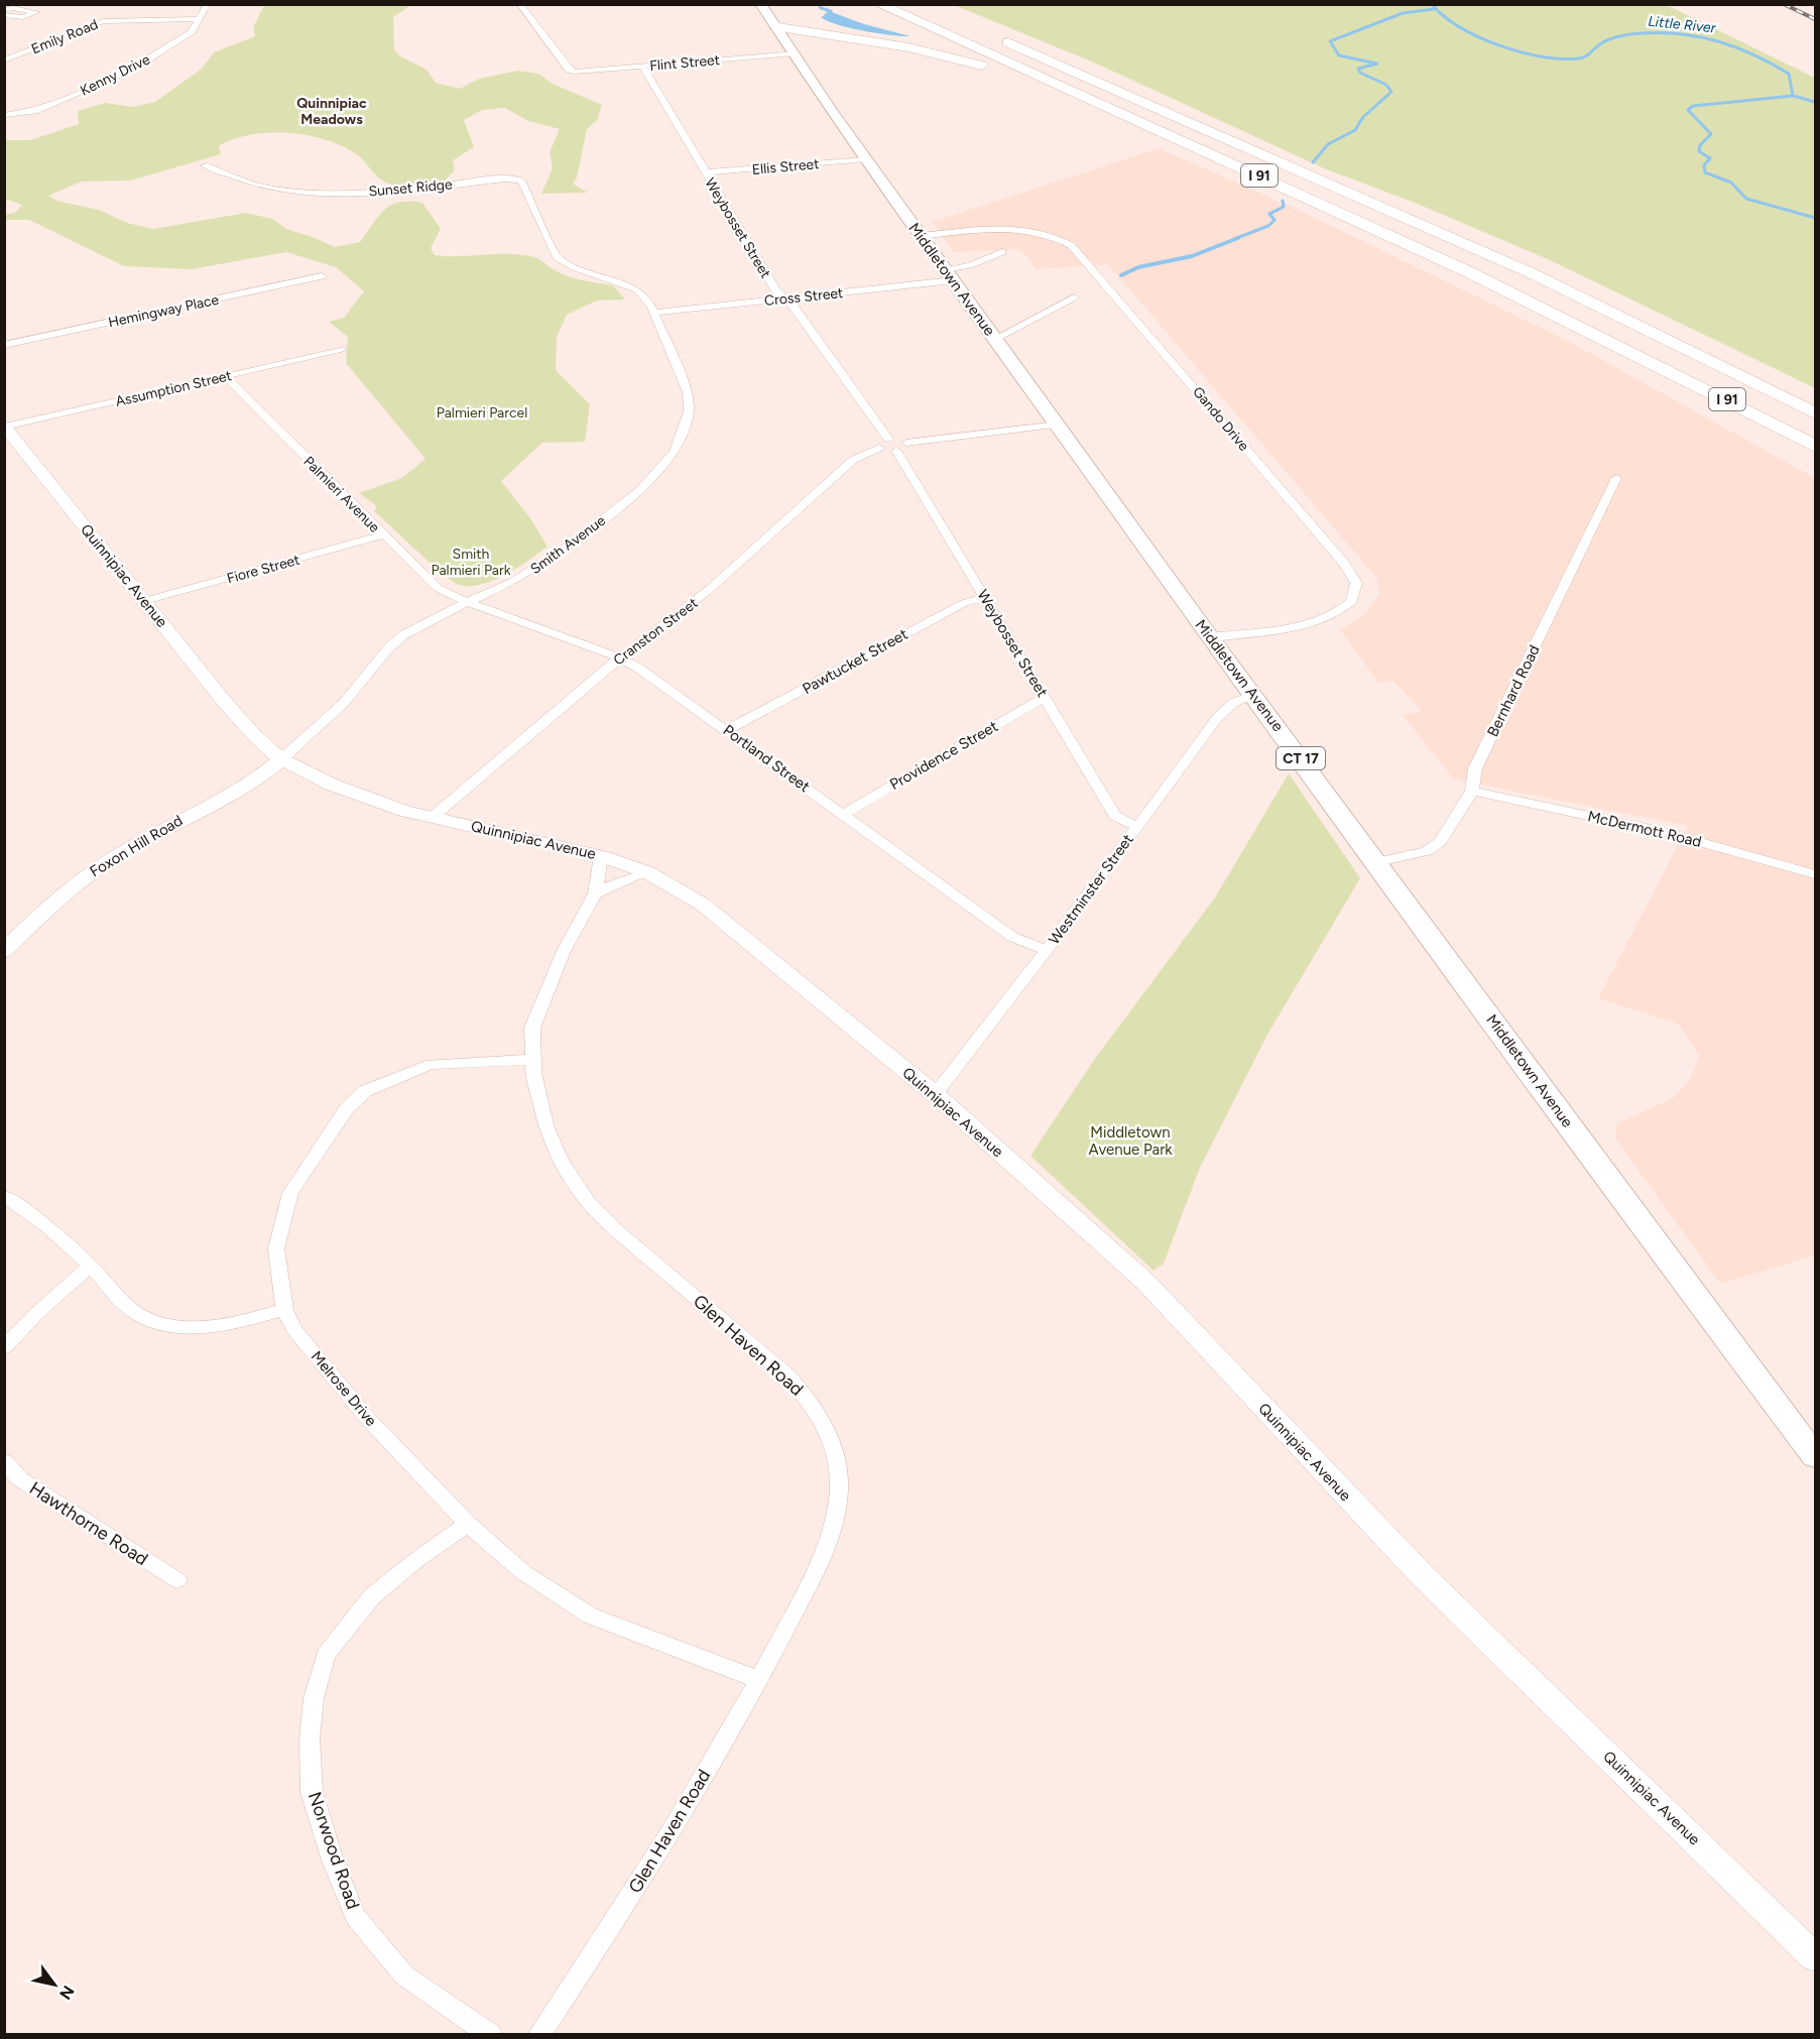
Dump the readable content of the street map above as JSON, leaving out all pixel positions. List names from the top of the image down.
{
  "streets": {
    "highway": ["I 91"],
    "main road": [
      "Middletown Avenue",
      "Quinnipiac Avenue",
      "CT 17",
      "Foxon Hill Road"
    ],
    "street": [
      "Emily Road",
      "Flint Street",
      "Kenny Drive",
      "Ellis Street",
      "Sunset Ridge",
      "Weybosset Street",
      "Cross Street",
      "Hemingway Place",
      "Assumption Street",
      "Gando Drive",
      "Palmieri Avenue",
      "Smith Avenue",
      "Fiore Street",
      "Cranston Street",
      "Pawtucket Street",
      "Bernhard Road",
      "Providence Street",
      "Portland Street",
      "McDermott Road",
      "Westminster Street",
      "Glen Haven Road",
      "Melrose Drive",
      "Hawthorne Road",
      "Norwood Road"
    ]
  },
  "crossings": [
    ["Emily Road", "Kenny Drive"],
    ["Flint Street", "Weybosset Street"],
    ["Flint Street", "Middletown Avenue"],
    ["Ellis Street", "Weybosset Street"],
    ["Ellis Street", "Middletown Avenue"],
    ["Sunset Ridge", "Cross Street"],
    ["Sunset Ridge", "Smith Avenue"],
    ["Weybosset Street", "Cross Street"],
    ["Weybosset Street", "Cranston Street"],
    ["Weybosset Street", "Pawtucket Street"],
    ["Weybosset Street", "Providence Street"],
    ["Weybosset Street", "Westminster Street"],
    ["Middletown Avenue", "Cross Street"],
    ["Middletown Avenue", "Gando Drive"],
    ["Middletown Avenue", "Bernhard Road"],
    ["Middletown Avenue", "Westminster Street"],
    ["Cross Street", "Smith Avenue"],
    ["Assumption Street", "Palmieri Avenue"],
    ["Assumption Street", "Quinnipiac Avenue"],
    ["Palmieri Avenue", "Smith Avenue"],
    ["Palmieri Avenue", "Fiore Street"],
    ["Palmieri Avenue", "Portland Street"],
    ["Smith Avenue", "Quinnipiac Avenue"],
    ["Smith Avenue", "Portland Street"],
    ["Smith Avenue", "Foxon Hill Road"],
    ["Fiore Street", "Quinnipiac Avenue"],
    ["Quinnipiac Avenue", "Cranston Street"],
    ["Quinnipiac Avenue", "Foxon Hill Road"],
    ["Quinnipiac Avenue", "Westminster Street"],
    ["Quinnipiac Avenue", "Glen Haven Road"],
    ["Cranston Street", "Portland Street"],
    ["Pawtucket Street", "Portland Street"],
    ["Bernhard Road", "McDermott Road"],
    ["Providence Street", "Portland Street"],
    ["Portland Street", "Westminster Street"],
    ["Glen Haven Road", "Melrose Drive"],
    ["Melrose Drive", "Norwood Road"]
  ],
  "districts": ["Quinnipiac Meadows"],
  "water": ["Little River"],
  "parks": ["Palmieri Parcel", "Smith Palmieri Park", "Middletown Avenue Park"],
  "north": "bottom right"
}
